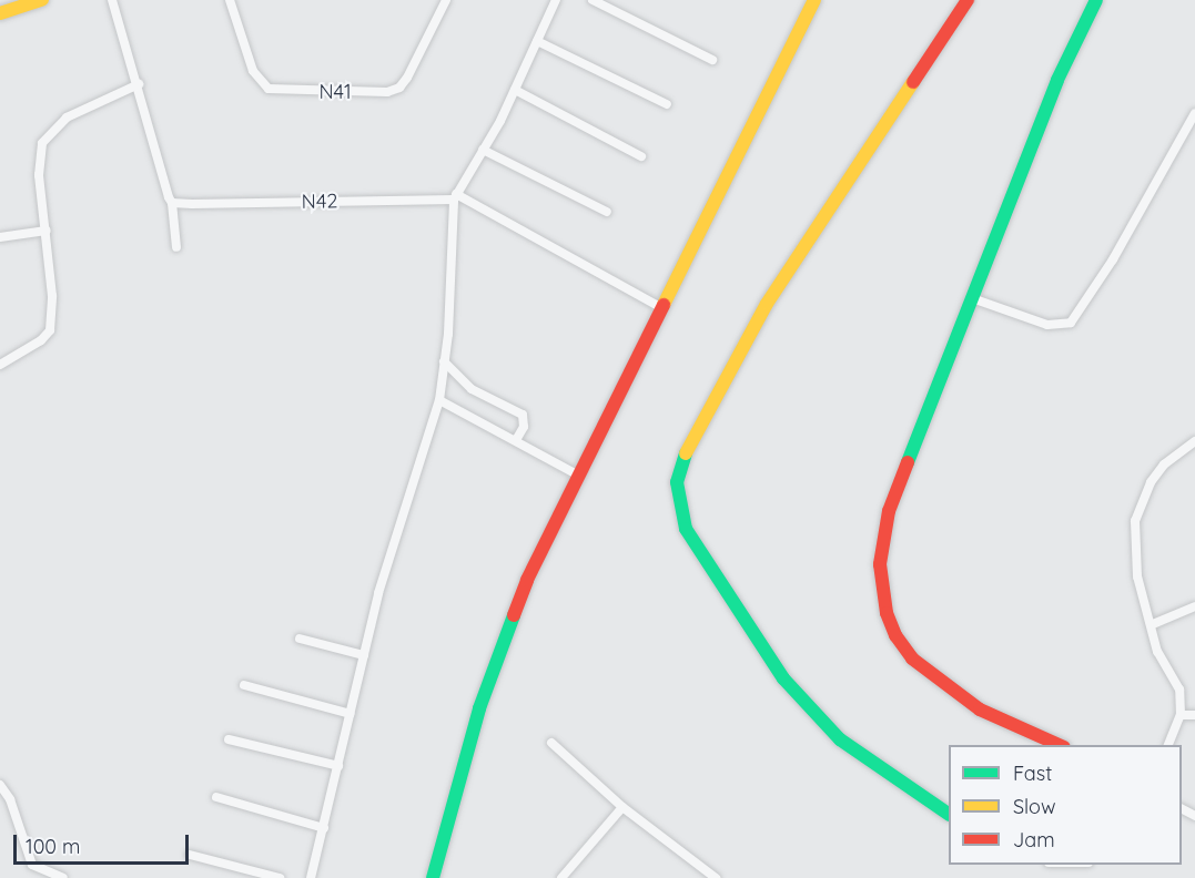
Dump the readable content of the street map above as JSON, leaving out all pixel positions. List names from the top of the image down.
{
  "streets": {
    "street": ["N41", "N42"]
  },
  "legend": ["Fast", "Slow", "Jam"],
  "scale_bar": "100 m"
}
